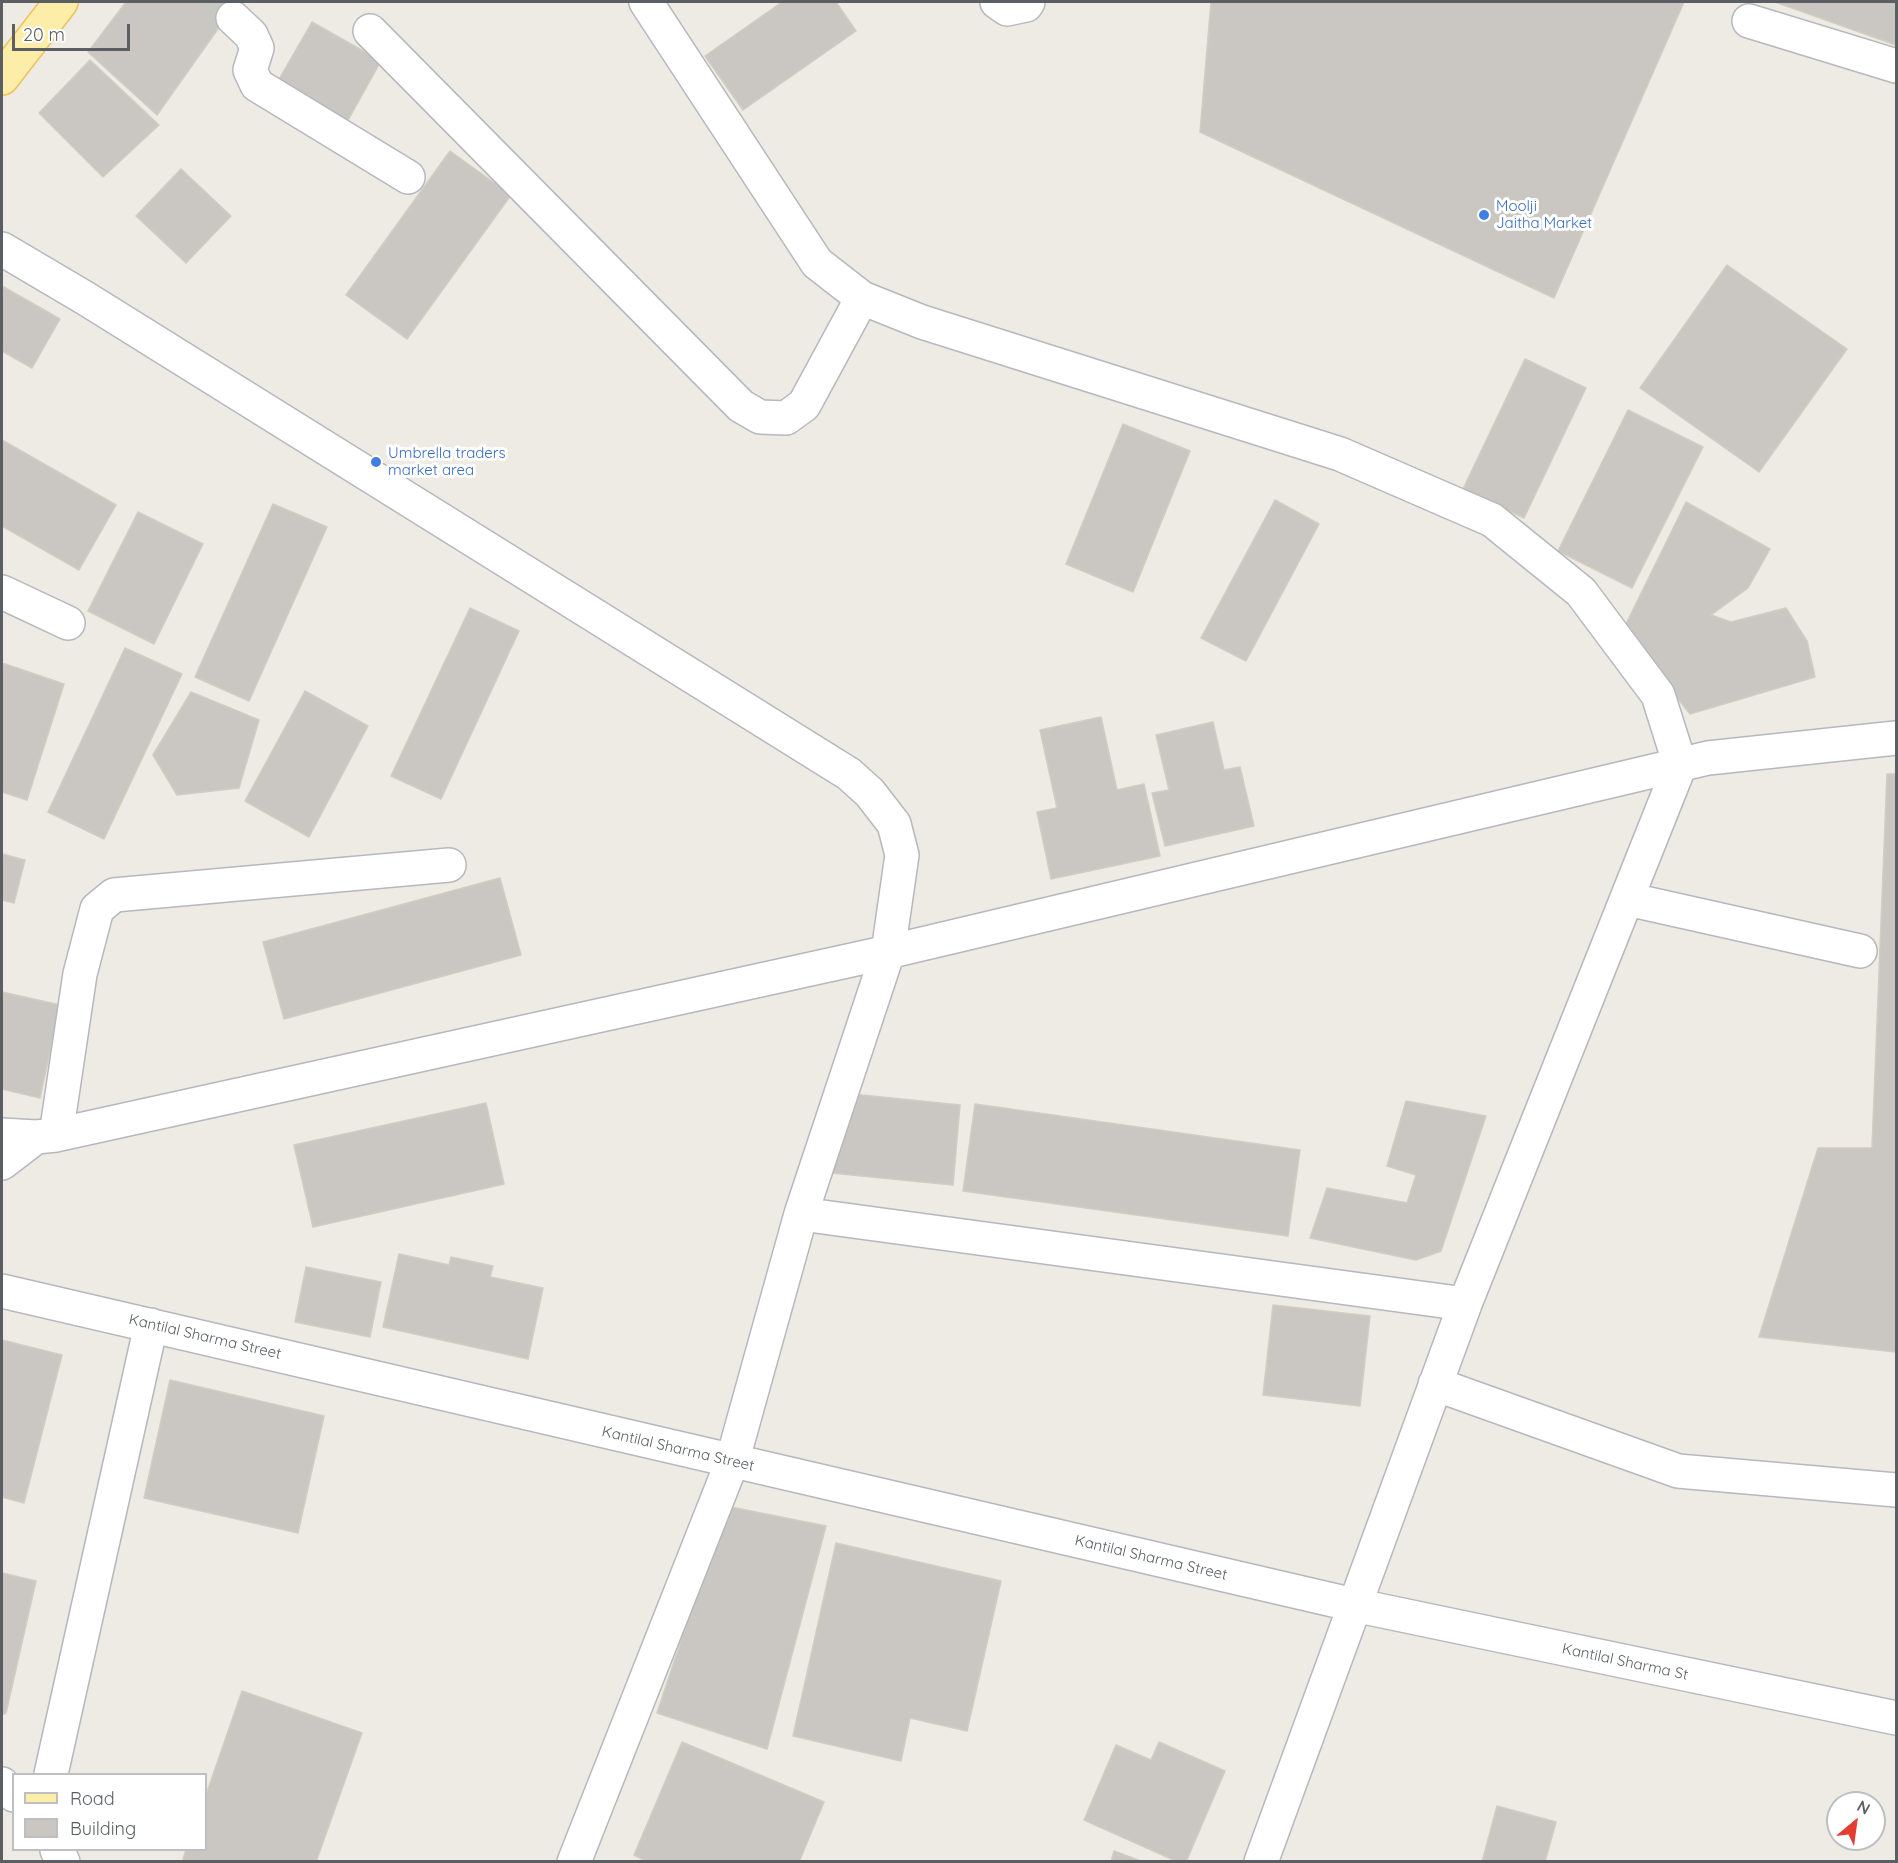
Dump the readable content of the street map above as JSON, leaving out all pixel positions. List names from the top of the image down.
{
  "streets": {
    "street": ["Kantilal Sharma Street", "Kantilal Sharma St"]
  },
  "crossings": [
    ["Kantilal Sharma Street", "Kantilal Sharma St"]
  ],
  "places": ["Moolji Jaitha Market", "Umbrella traders market area"],
  "legend": ["Road", "Building"],
  "scale_bar": "20 m",
  "north": "top right"
}
